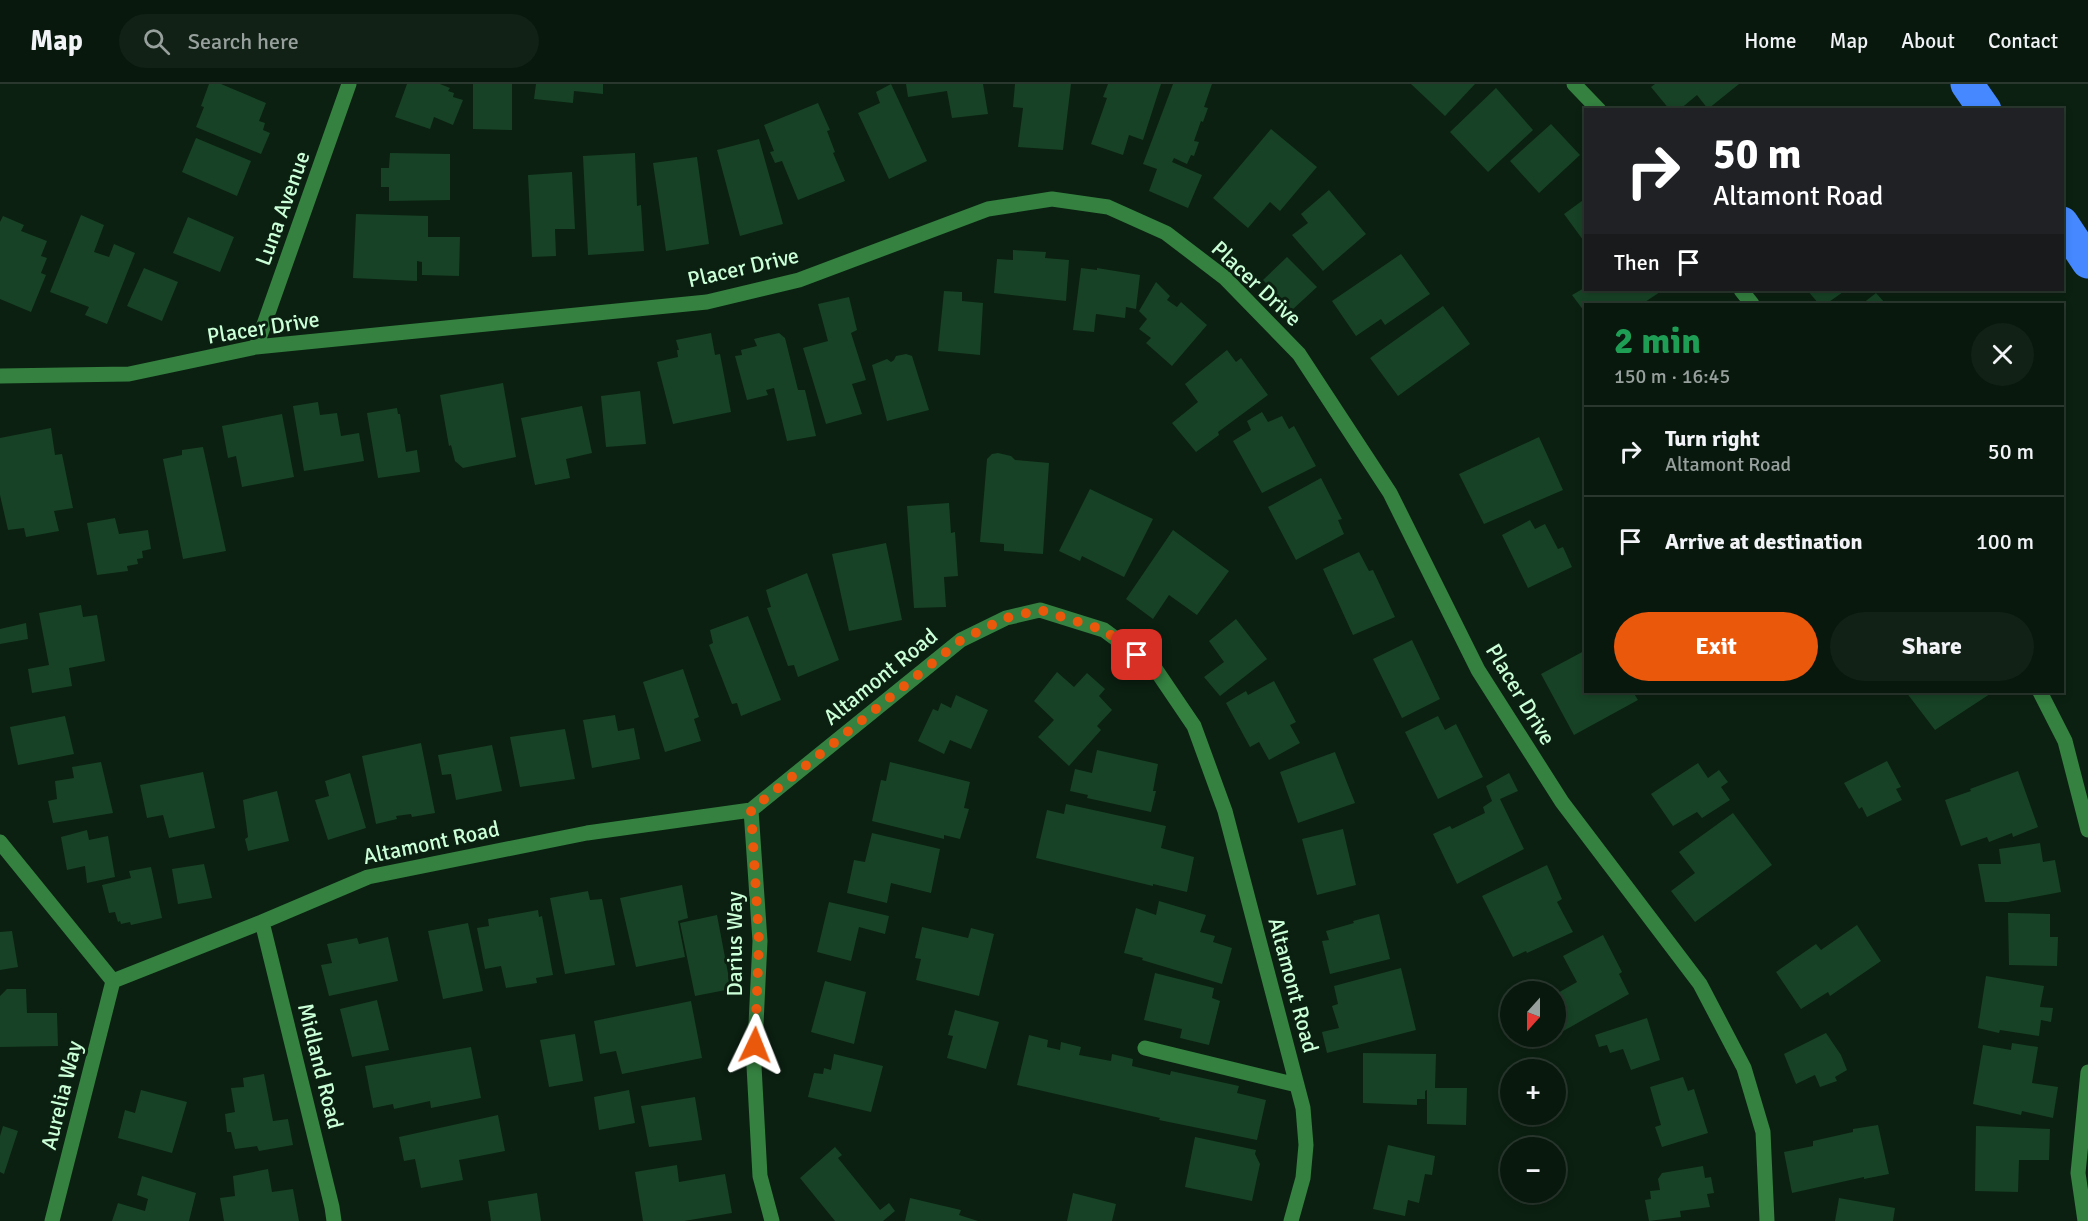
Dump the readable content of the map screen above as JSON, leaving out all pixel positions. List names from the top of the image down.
{
  "streets": {
    "street": [
      "Luna Avenue",
      "Placer Drive",
      "Altamont Road",
      "Darius Way",
      "Midland Road",
      "Aurelia Way"
    ]
  },
  "crossings": [
    ["Luna Avenue", "Placer Drive"],
    ["Altamont Road", "Darius Way"],
    ["Altamont Road", "Midland Road"],
    ["Altamont Road", "Aurelia Way"]
  ],
  "north": "bottom",
  "page": {
    "header": "Map",
    "search": "Search here",
    "nav": [
      "Home",
      "Map",
      "About",
      "Contact"
    ],
    "turn": ["50 m", "Altamont Road"],
    "then": "Then",
    "heading": ["2 min", "150 m · 16:45"],
    "list": [
      {
        "name": "Turn right",
        "note": "Altamont Road",
        "value": "50 m"
      },
      {
        "name": "Arrive at destination",
        "value": "100 m"
      }
    ],
    "buttons": ["Exit", "Share"],
    "map_buttons": ["+", "−"]
  }
}
